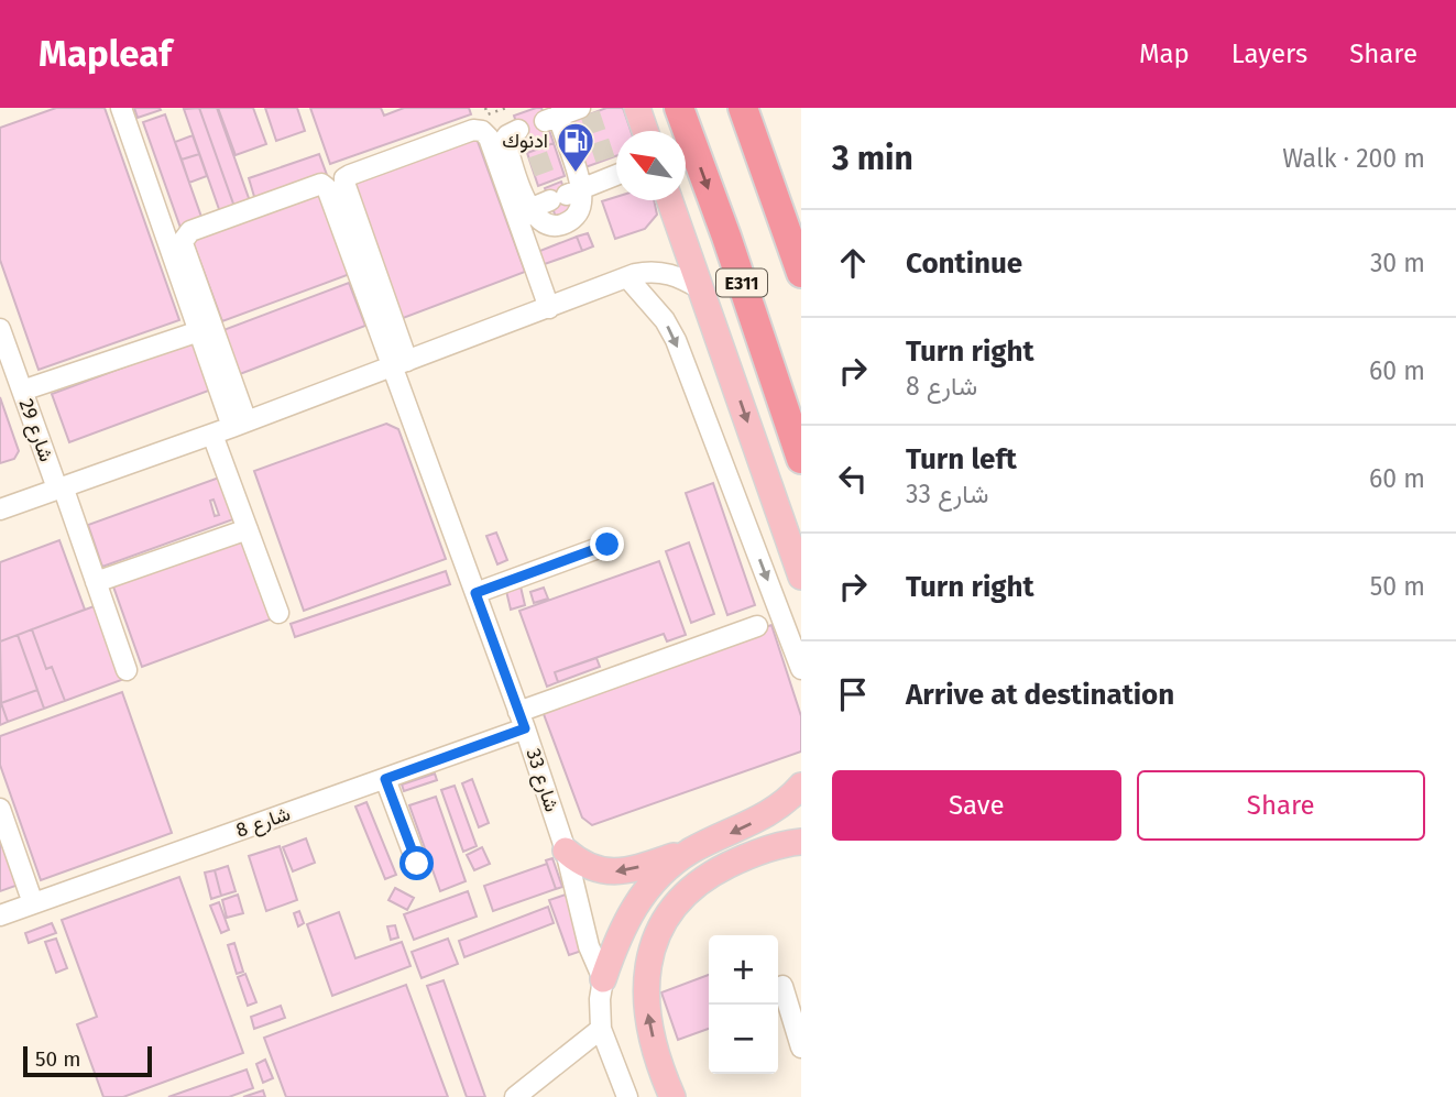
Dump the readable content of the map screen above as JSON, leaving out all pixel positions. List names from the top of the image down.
{
  "streets": {
    "highway": ["E311"],
    "street": ["شارع 29", "شارع 33", "شارع 8"]
  },
  "crossings": [
    ["شارع 33", "شارع 8"]
  ],
  "places": {
    "fuel station": ["ادنوك"]
  },
  "scale_bar": "50 m",
  "north": "top left",
  "page": {
    "header": "Mapleaf",
    "nav": ["Map", "Layers", "Share"],
    "heading": ["3 min", "Walk · 200 m"],
    "list": [
      ["Continue", "30 m"],
      ["Turn right", "شارع 8", "60 m"],
      ["Turn left", "شارع 33", "60 m"],
      ["Turn right", "50 m"],
      "Arrive at destination"
    ],
    "buttons": ["Save", "Share"],
    "map_buttons": ["+", "−"],
    "scale": "50 m"
  }
}
